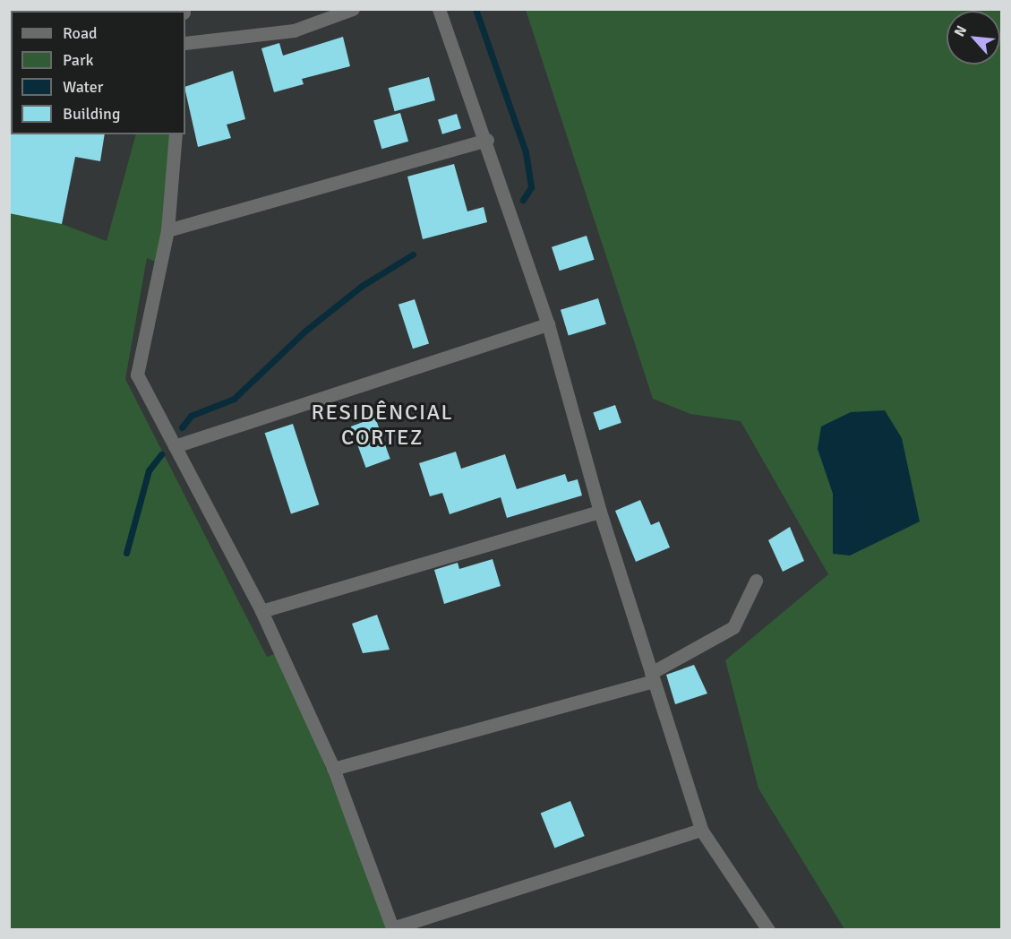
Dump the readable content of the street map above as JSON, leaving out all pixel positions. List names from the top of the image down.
{
  "districts": ["RESIDÊNCIAL CORTEZ"],
  "legend": [
    "Road",
    "Park",
    "Water",
    "Building"
  ],
  "north": "top left"
}
